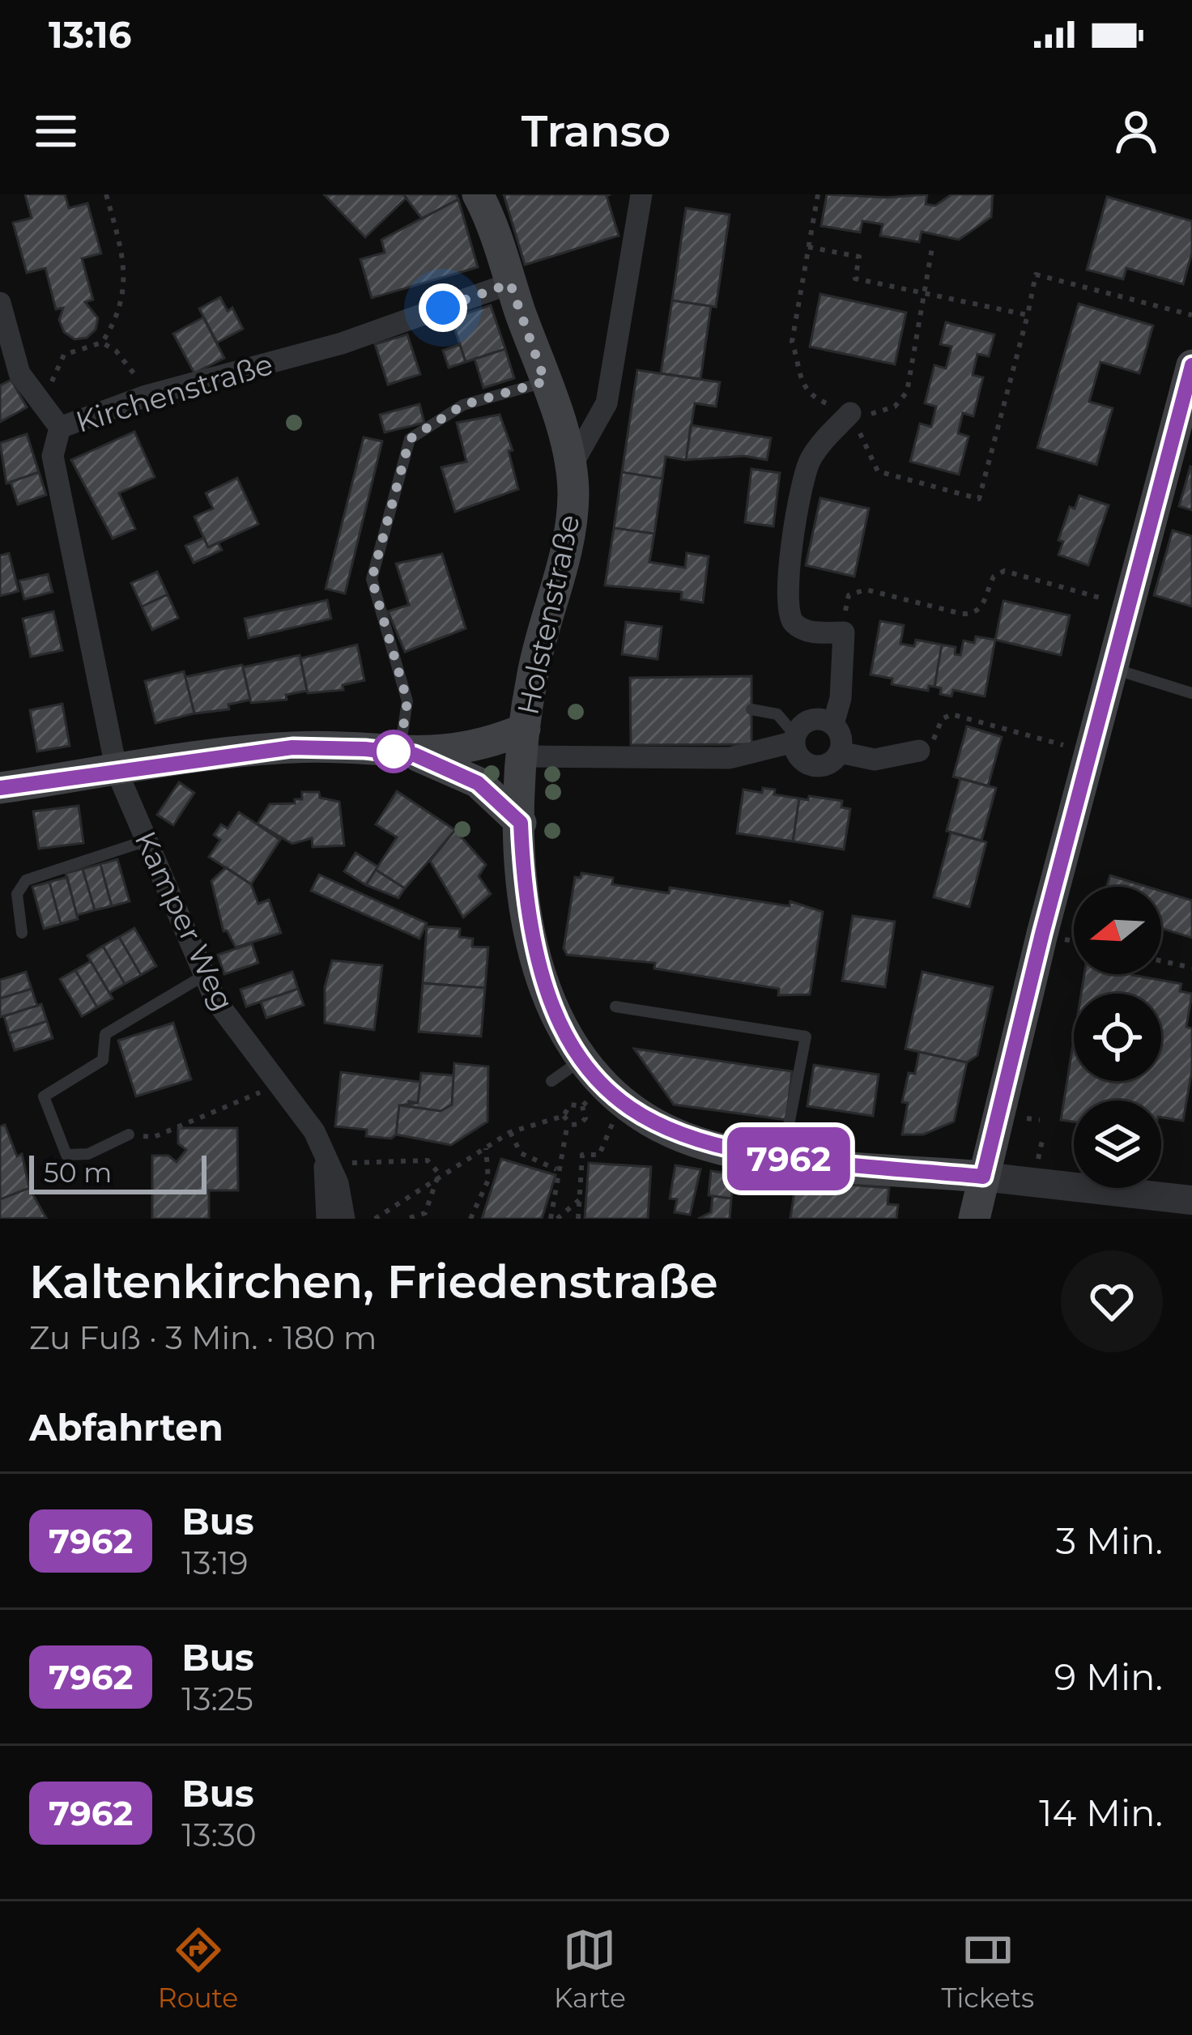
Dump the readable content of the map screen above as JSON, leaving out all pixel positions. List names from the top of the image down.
{
  "streets": {
    "main road": ["Holstenstraße"],
    "street": ["Kirchenstraße", "Kamper Weg"]
  },
  "crossings": [
    ["Kirchenstraße", "Kamper Weg"]
  ],
  "lines": ["bus line 7962"],
  "scale_bar": "50 m",
  "north": "left",
  "page": {
    "status": "13:16",
    "header": "Transo",
    "on_map": "7962",
    "scale": "50 m",
    "heading": [
      ["Kaltenkirchen, Friedenstraße", "Zu Fuß · 3 Min. · 180 m"],
      "Abfahrten"
    ],
    "list": [
      {
        "mark": "7962",
        "name": "Bus",
        "note": "13:19",
        "value": "3 Min."
      },
      {
        "mark": "7962",
        "name": "Bus",
        "note": "13:25",
        "value": "9 Min."
      },
      {
        "mark": "7962",
        "name": "Bus",
        "note": "13:30",
        "value": "14 Min."
      }
    ],
    "tabs": ["Route", "Karte", "Tickets"]
  }
}
